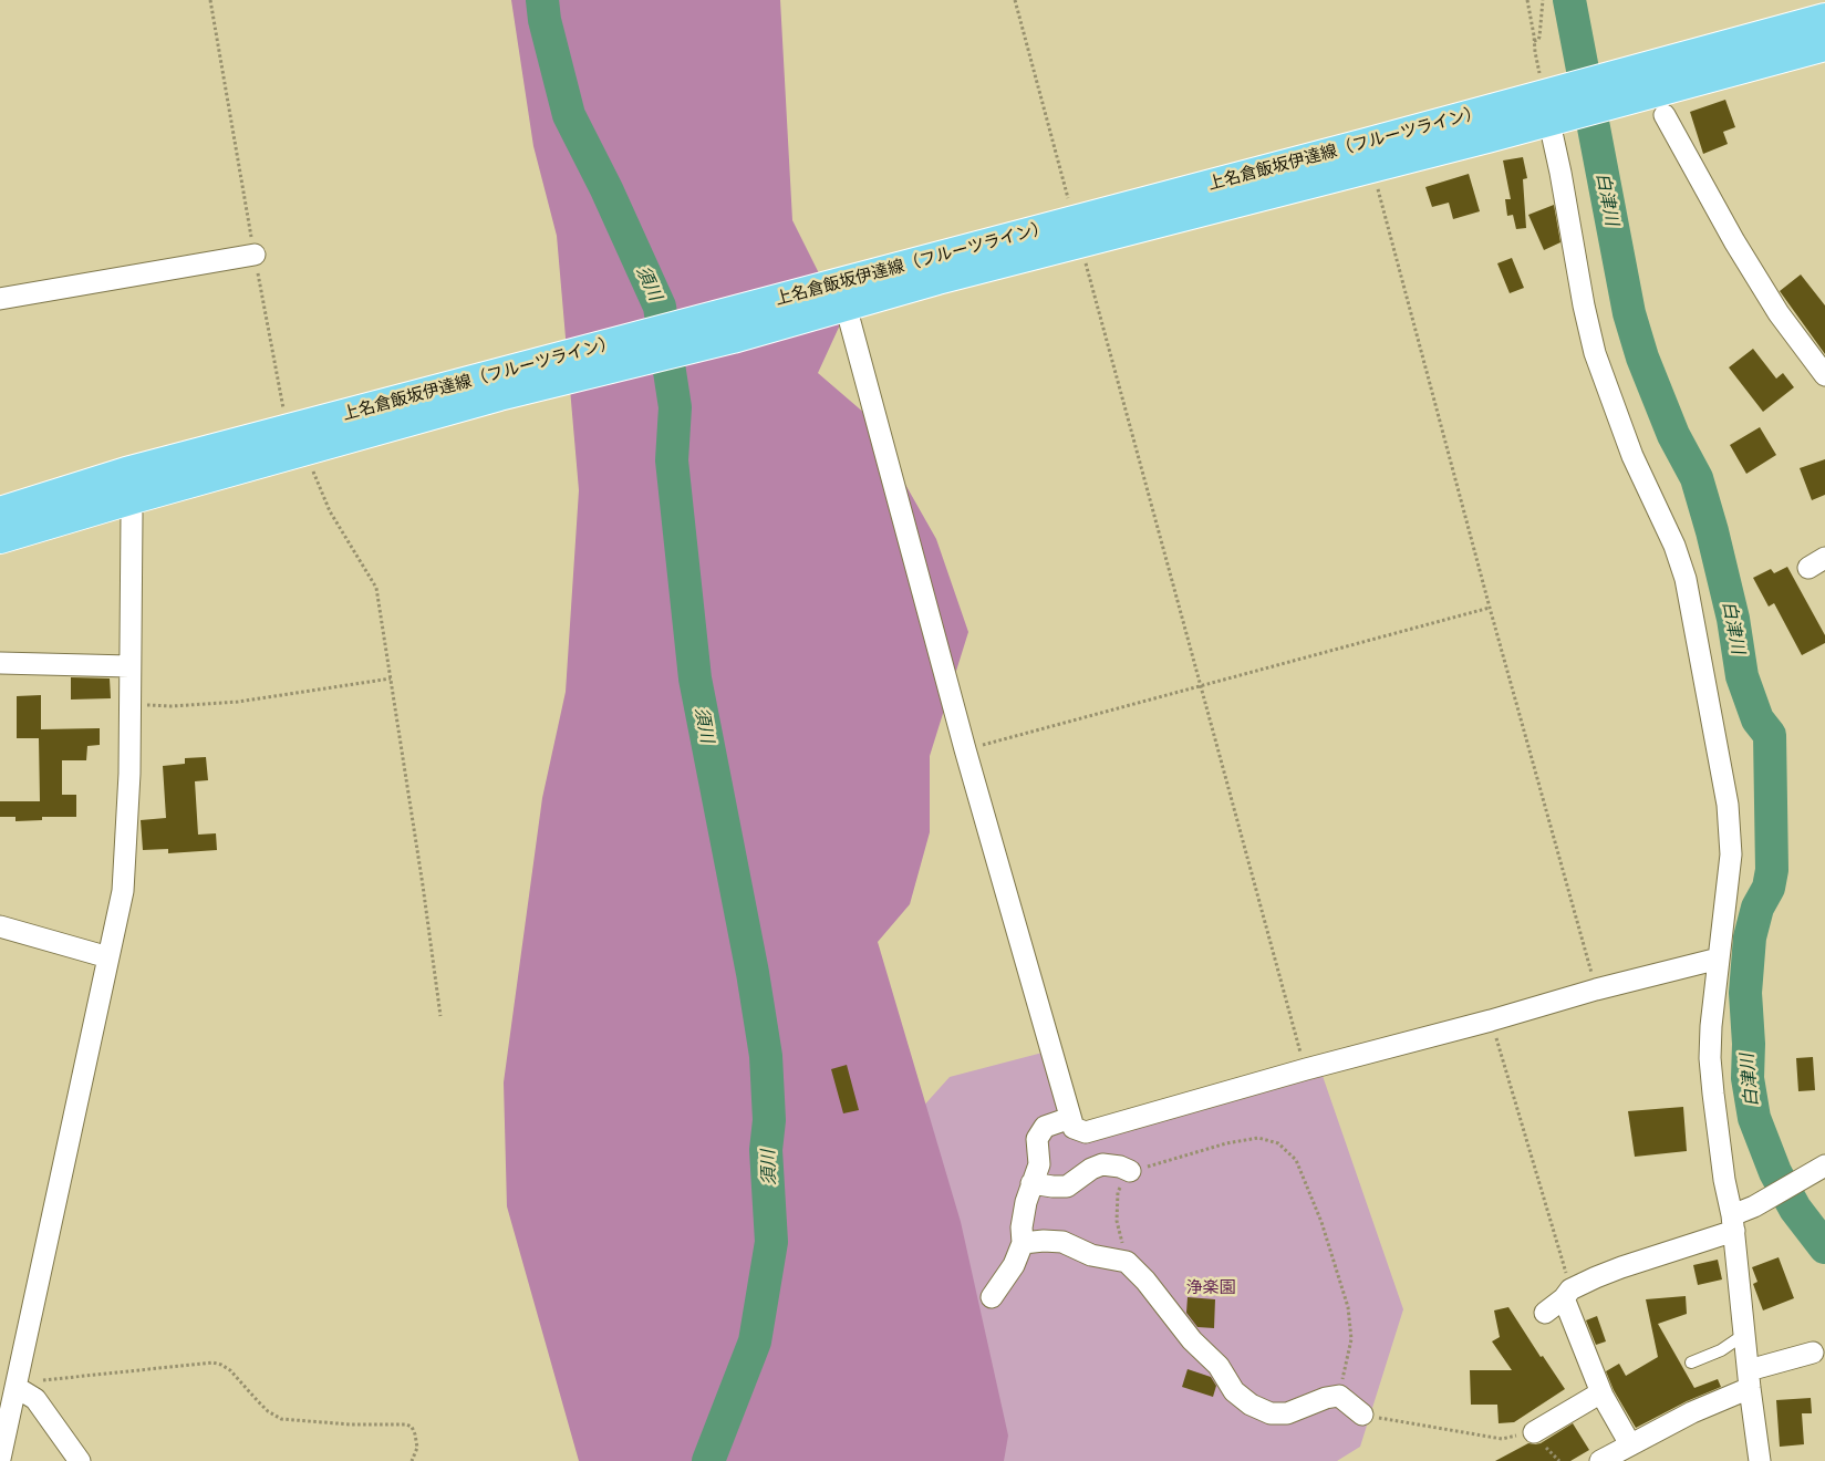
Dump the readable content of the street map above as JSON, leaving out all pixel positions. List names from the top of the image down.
{
  "streets": {
    "main road": ["上名倉飯坂伊達線（フルーツライン）"]
  },
  "water": ["白津川", "須川"],
  "parks": ["浄楽園"]
}
